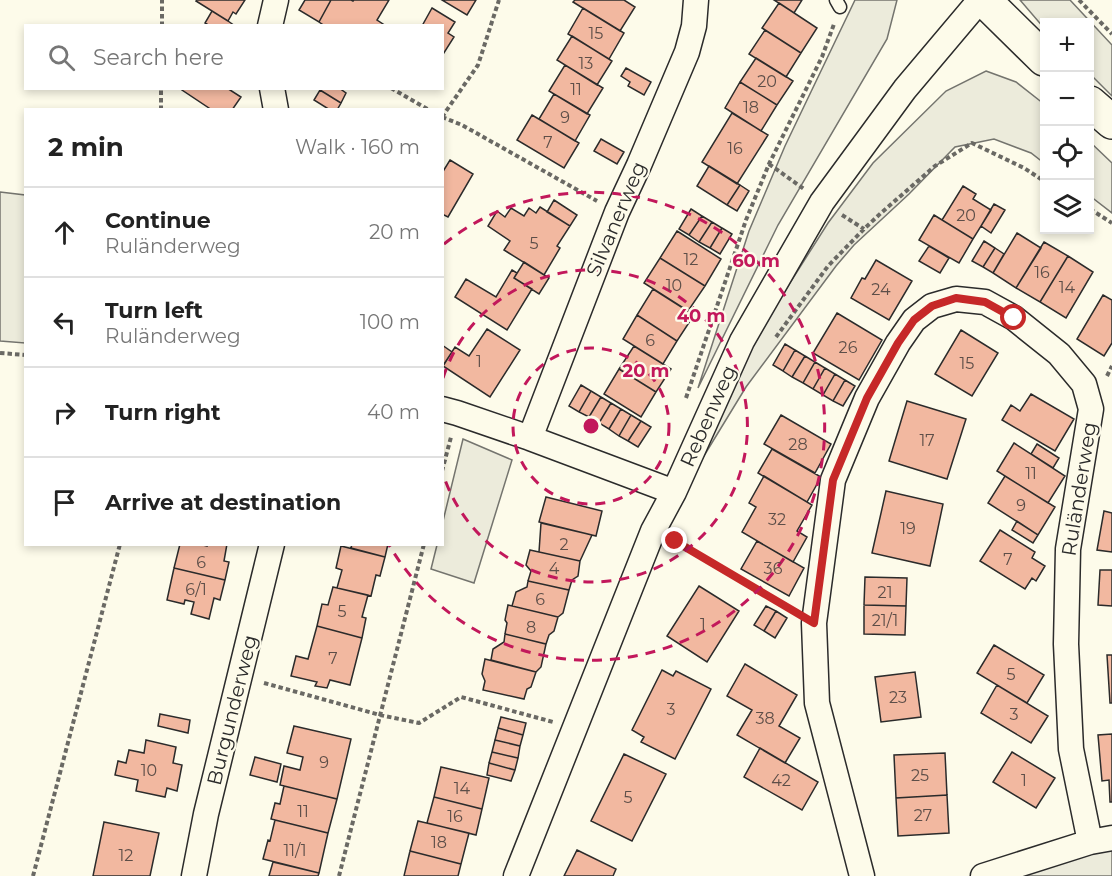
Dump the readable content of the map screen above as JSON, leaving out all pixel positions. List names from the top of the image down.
{
  "streets": {
    "street": [
      "Silvanerweg",
      "Rebenweg",
      "Ruländerweg",
      "Burgunderweg"
    ]
  },
  "house_numbers": [
    "15",
    "13",
    "20",
    "11",
    "18",
    "9",
    "7",
    "16",
    "20",
    "5",
    "12",
    "16",
    "10",
    "14",
    "24",
    "6",
    "26",
    "1",
    "15",
    "17",
    "28",
    "11",
    "9",
    "32",
    "19",
    "2",
    "7",
    "6",
    "4",
    "36",
    "6/1",
    "21",
    "6",
    "5",
    "21/1",
    "1",
    "8",
    "7",
    "5",
    "23",
    "3",
    "3",
    "38",
    "9",
    "10",
    "25",
    "42",
    "1",
    "14",
    "5",
    "11",
    "27",
    "16",
    "18",
    "11/1",
    "12"
  ],
  "page": {
    "map_buttons": ["+", "−"],
    "search": "Search here",
    "heading": ["2 min", "Walk · 160 m"],
    "list": [
      ["Continue", "Ruländerweg", "20 m"],
      ["Turn left", "Ruländerweg", "100 m"],
      ["Turn right", "40 m"],
      "Arrive at destination"
    ]
  },
  "rings": ["60 m", "40 m", "20 m"]
}
